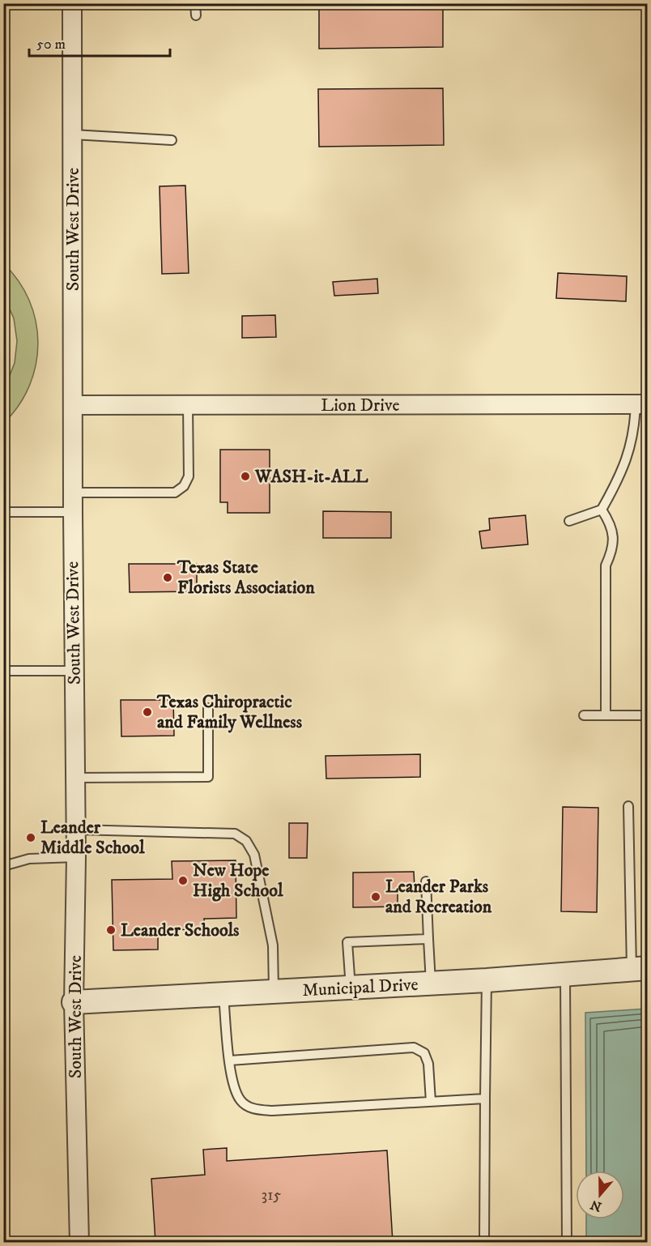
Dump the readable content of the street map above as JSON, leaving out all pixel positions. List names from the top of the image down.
{
  "streets": {
    "street": ["South West Drive", "Lion Drive", "Municipal Drive"]
  },
  "crossings": [
    ["South West Drive", "Lion Drive"],
    ["South West Drive", "Municipal Drive"]
  ],
  "places": [
    "WASH-it-ALL",
    "Texas State Florists Association",
    "Texas Chiropractic and Family Wellness",
    "Leander Middle School",
    "New Hope High School",
    "Leander Parks and Recreation",
    "Leander Schools"
  ],
  "house_numbers": ["315"],
  "scale_bar": "50 m",
  "north": "bottom"
}
